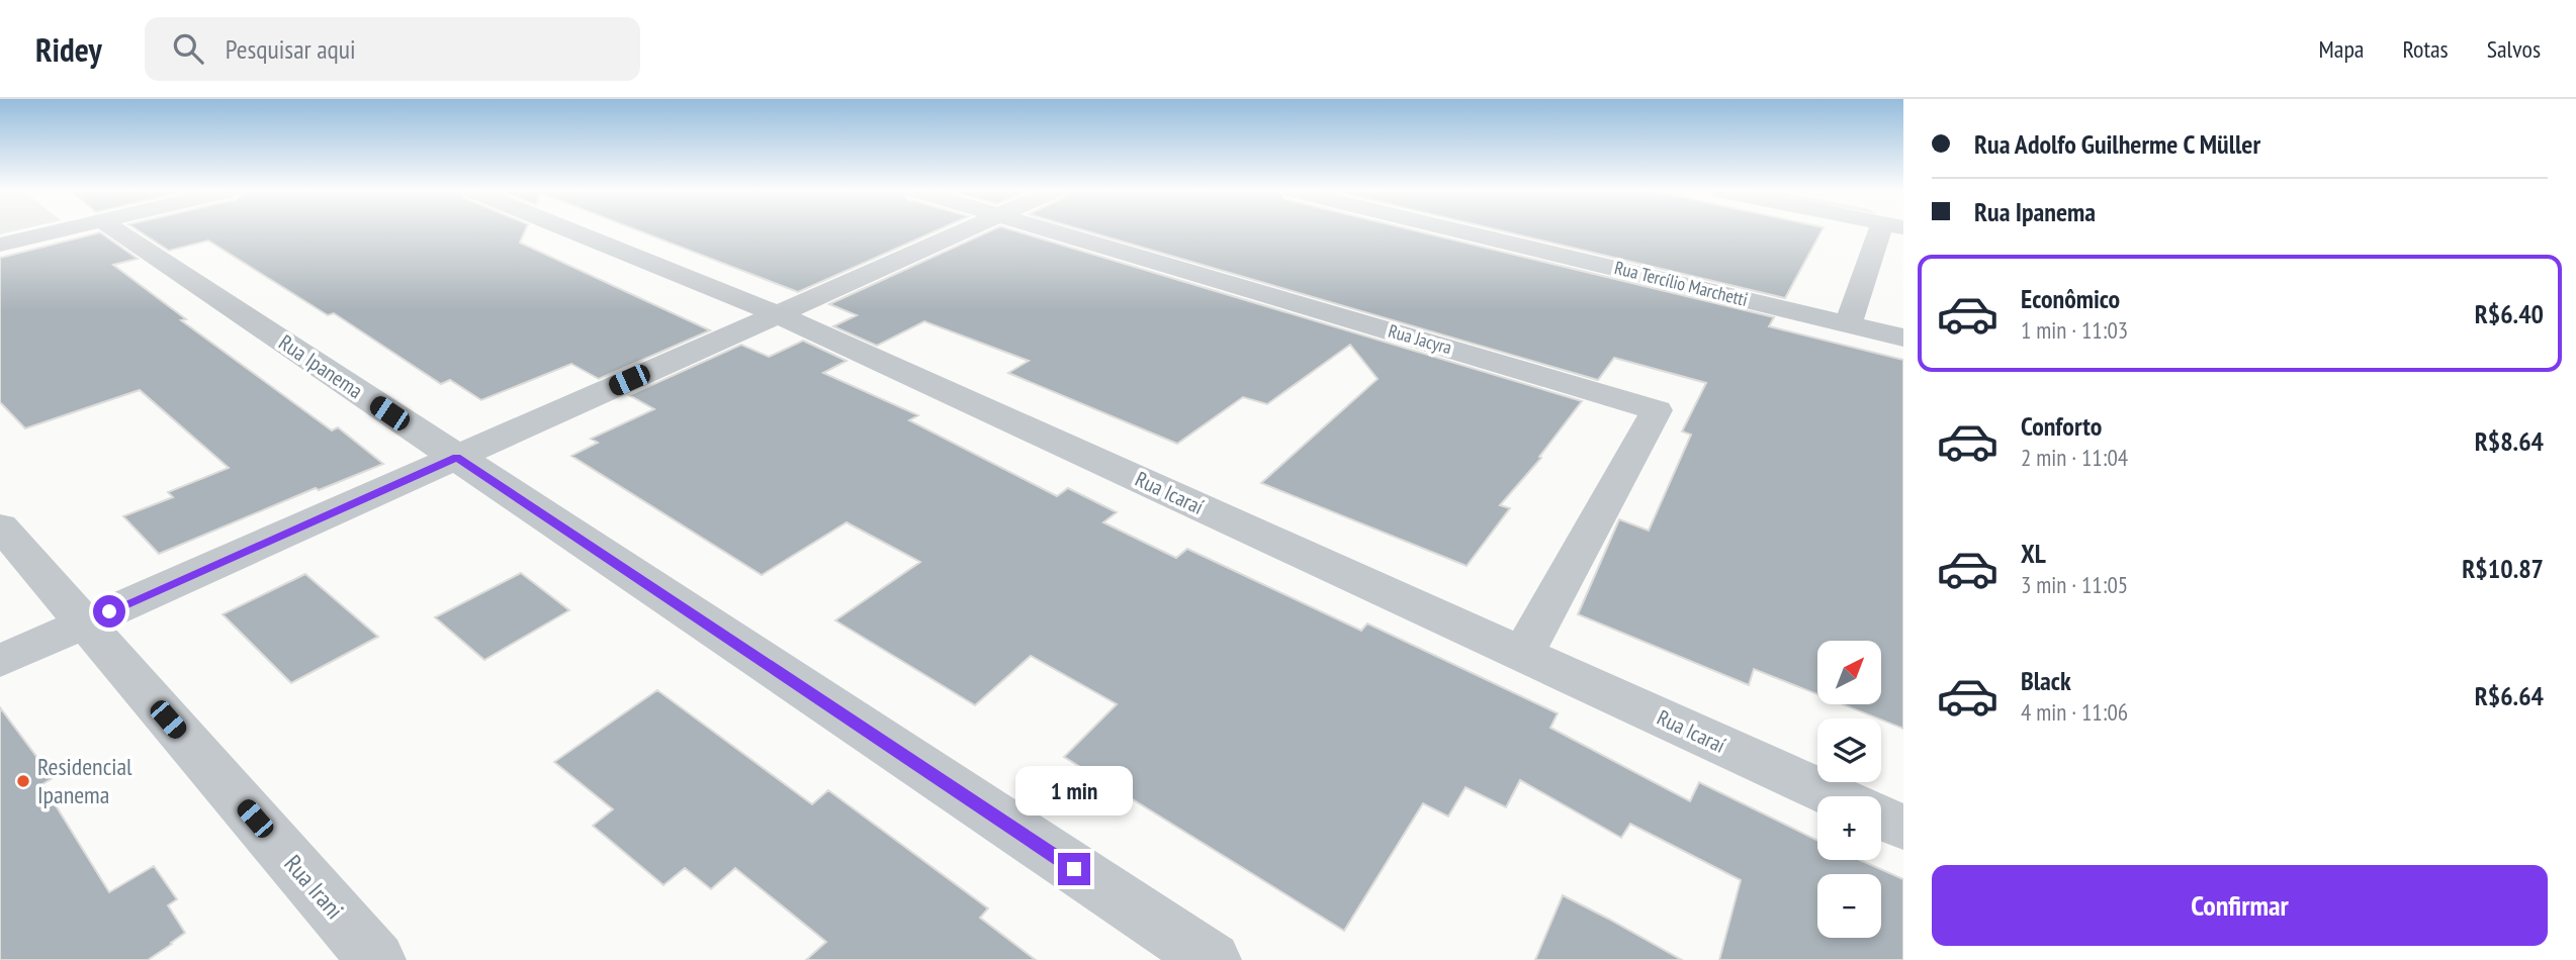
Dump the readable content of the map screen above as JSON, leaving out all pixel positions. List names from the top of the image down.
{
  "streets": {
    "street": [
      "Rua Tercílio Marchetti",
      "Rua Jacyra",
      "Rua Ipanema",
      "Rua Icaraí",
      "Rua Irani"
    ]
  },
  "crossings": [
    ["Rua Jacyra", "Rua Icaraí"]
  ],
  "places": ["Residencial Ipanema"],
  "north": "top right",
  "page": {
    "header": "Ridey",
    "search": "Pesquisar aqui",
    "nav": ["Mapa", "Rotas", "Salvos"],
    "banner": ["Rua Adolfo Guilherme C Müller", "Rua Ipanema"],
    "list": [
      {
        "name": "Econômico",
        "note": "1 min · 11:03",
        "value": "R$6.40"
      },
      {
        "name": "Conforto",
        "note": "2 min · 11:04",
        "value": "R$8.64"
      },
      {
        "name": "XL",
        "note": "3 min · 11:05",
        "value": "R$10.87"
      },
      {
        "name": "Black",
        "note": "4 min · 11:06",
        "value": "R$6.64"
      }
    ],
    "map_buttons": ["+", "−"],
    "bubble": "1 min",
    "buttons": "Confirmar"
  }
}
